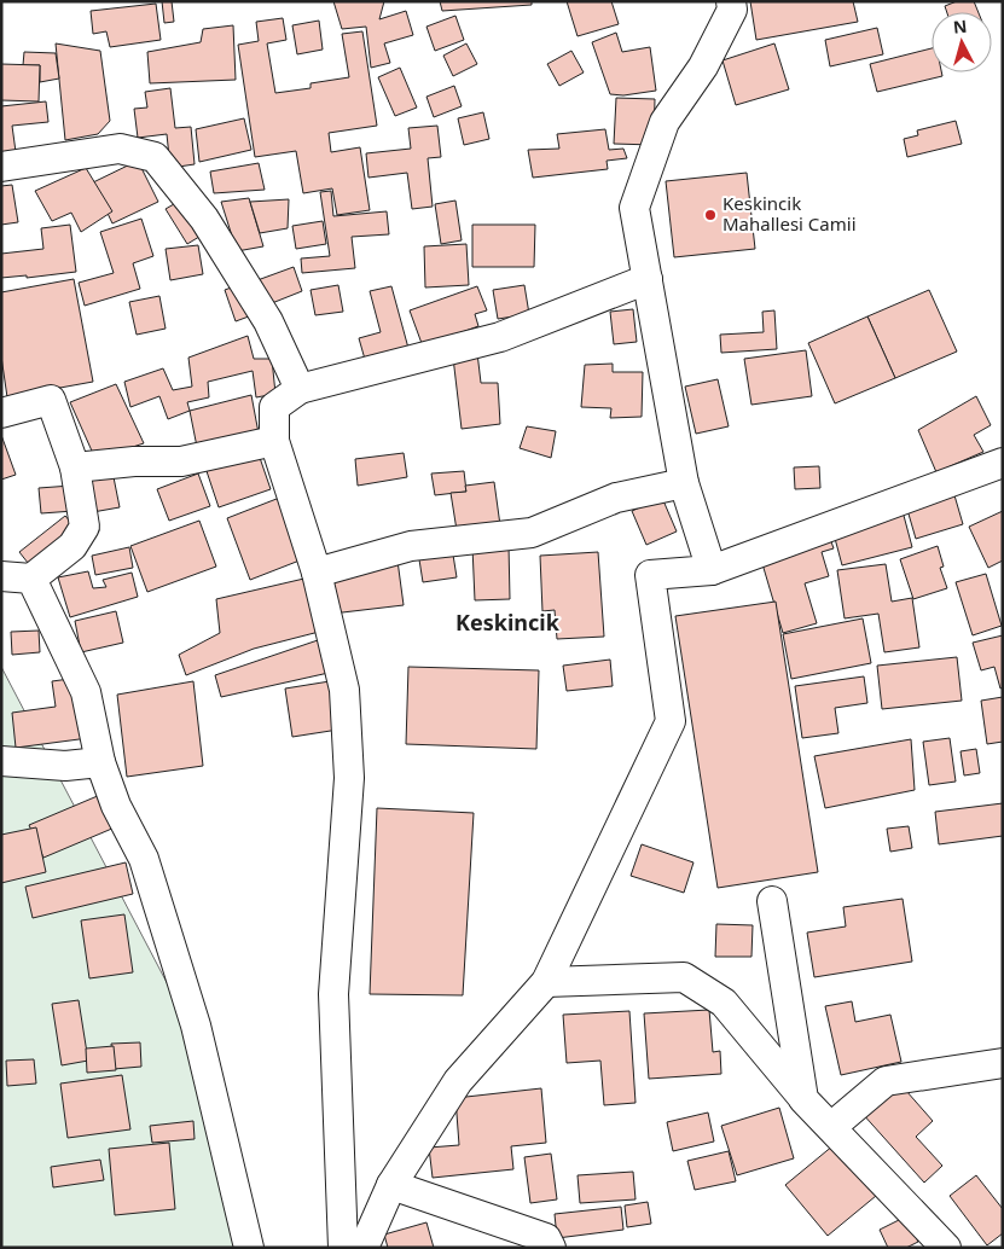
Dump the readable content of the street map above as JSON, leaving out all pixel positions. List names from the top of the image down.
{
  "districts": ["Keskincik"],
  "places": ["Keskincik Mahallesi Camii"],
  "north": "top"
}
